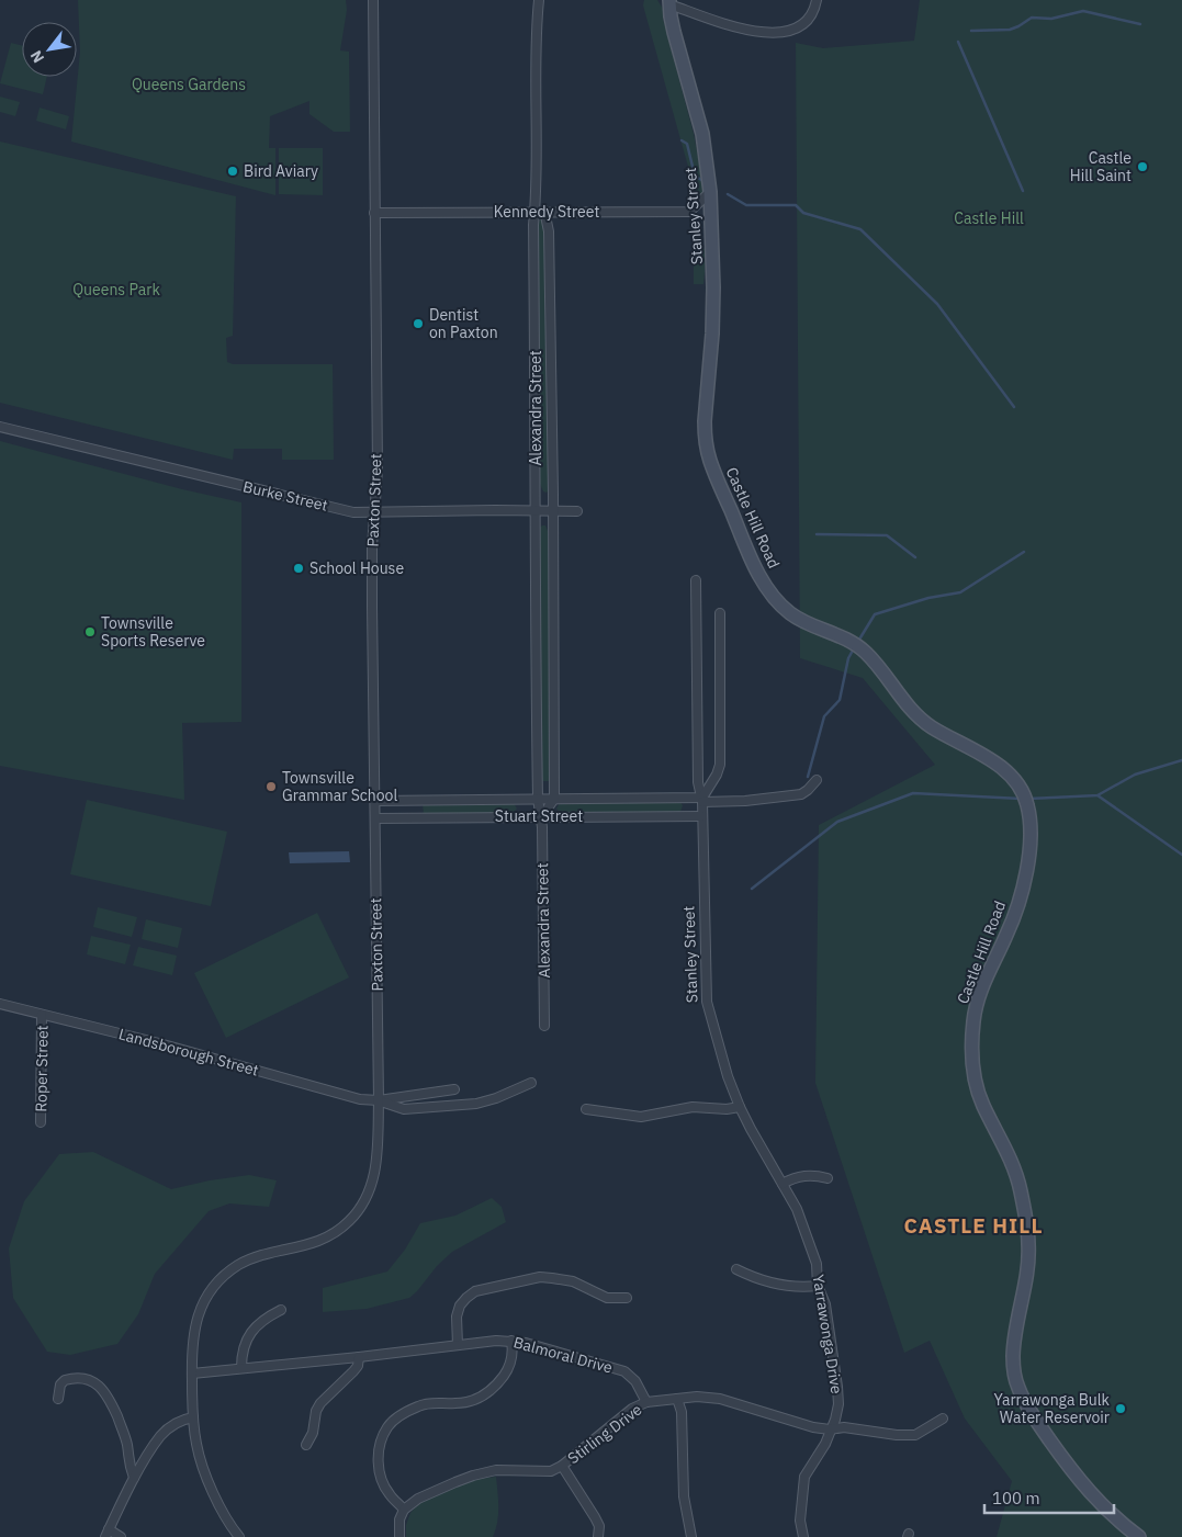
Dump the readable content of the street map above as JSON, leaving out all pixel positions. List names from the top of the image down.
{
  "streets": {
    "main road": ["Stanley Street", "Castle Hill Road"],
    "street": [
      "Kennedy Street",
      "Alexandra Street",
      "Burke Street",
      "Paxton Street",
      "Stuart Street",
      "Landsborough Street",
      "Roper Street",
      "Yarrawonga Drive",
      "Balmoral Drive",
      "Stirling Drive"
    ]
  },
  "crossings": [
    ["Kennedy Street", "Stanley Street"],
    ["Kennedy Street", "Alexandra Street"],
    ["Kennedy Street", "Paxton Street"],
    ["Stanley Street", "Castle Hill Road"],
    ["Stanley Street", "Stuart Street"],
    ["Stanley Street", "Yarrawonga Drive"],
    ["Alexandra Street", "Burke Street"],
    ["Alexandra Street", "Stuart Street"],
    ["Burke Street", "Paxton Street"],
    ["Paxton Street", "Stuart Street"],
    ["Paxton Street", "Landsborough Street"],
    ["Landsborough Street", "Roper Street"],
    ["Balmoral Drive", "Stirling Drive"]
  ],
  "districts": ["CASTLE HILL"],
  "parks": ["Queens Gardens", "Castle Hill", "Queens Park"],
  "places": [
    "Castle Hill Saint",
    "Bird Aviary",
    "Dentist on Paxton",
    "School House",
    "Townsville Sports Reserve",
    "Townsville Grammar School",
    "Yarrawonga Bulk Water Reservoir"
  ],
  "scale_bar": "100 m",
  "north": "bottom left"
}
